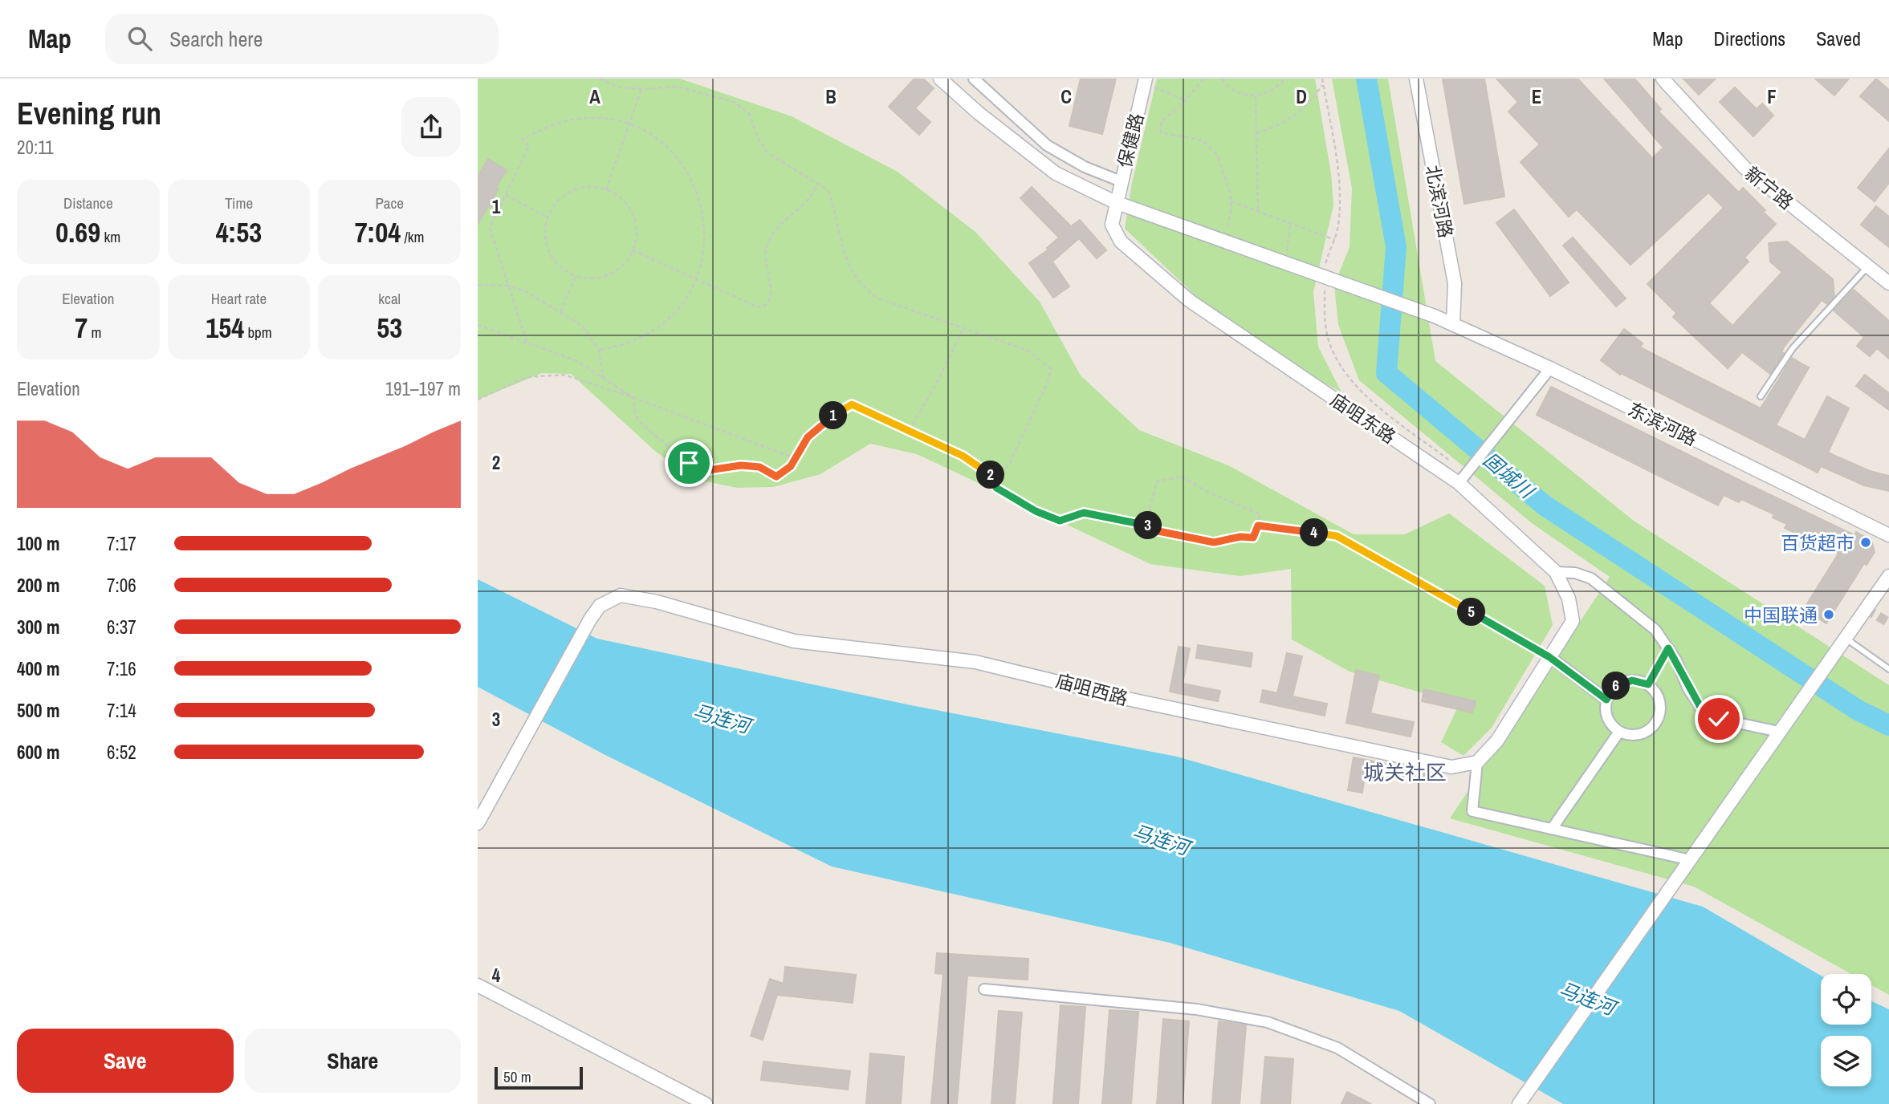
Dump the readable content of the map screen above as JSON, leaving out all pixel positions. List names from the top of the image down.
{
  "streets": {
    "street": [
      "保健路",
      "新宁路",
      "北滨河路",
      "庙咀东路",
      "东滨河路",
      "庙咀西路"
    ]
  },
  "crossings": [
    ["保健路", "庙咀东路"],
    ["保健路", "东滨河路"],
    ["北滨河路", "东滨河路"],
    ["庙咀东路", "东滨河路"]
  ],
  "districts": ["城关社区"],
  "water": ["固城川", "马连河"],
  "places": ["百货超市", "中国联通"],
  "scale_bar": "50 m",
  "page": {
    "header": "Map",
    "search": "Search here",
    "nav": ["Map", "Directions", "Saved"],
    "heading": ["Evening run", "20:11"],
    "stats": [
      ["Distance", "0.69 km"],
      ["Time", "4:53"],
      ["Pace", "7:04 /km"],
      ["Elevation", "7 m"],
      ["Heart rate", "154 bpm"],
      ["kcal", "53"]
    ],
    "chart": ["Elevation", "191–197 m"],
    "pins": [
      "1",
      "2",
      "3",
      "4",
      "5",
      "6"
    ],
    "list": [
      {
        "name": "100 m",
        "note": "7:17"
      },
      {
        "name": "200 m",
        "note": "7:06"
      },
      {
        "name": "300 m",
        "note": "6:37"
      },
      {
        "name": "400 m",
        "note": "7:16"
      },
      {
        "name": "500 m",
        "note": "7:14"
      },
      {
        "name": "600 m",
        "note": "6:52"
      }
    ],
    "buttons": ["Save", "Share"],
    "scale": "50 m"
  },
  "grid": {
    "columns": [
      "A",
      "B",
      "C",
      "D",
      "E",
      "F"
    ],
    "rows": [
      "1",
      "2",
      "3",
      "4"
    ]
  }
}
